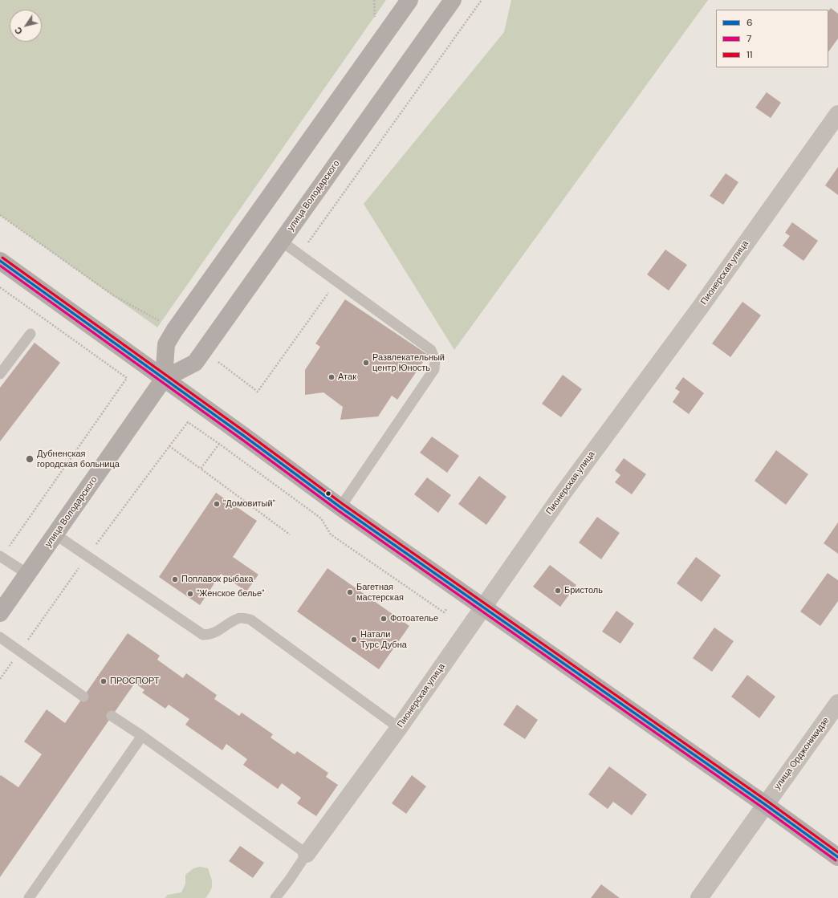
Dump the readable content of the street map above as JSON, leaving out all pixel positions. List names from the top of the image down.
{
  "streets": {
    "main road": ["улица Володарского"],
    "street": ["Пионерская улица", "улица Орджоникидзе"]
  },
  "places": [
    "Развлекательный центр Юность",
    "Атак",
    "Дубненская городская больница",
    "\"Домовитый\"",
    "Поплавок рыбака",
    "Бристоль",
    "Багетная мастерская",
    "\"Женское белье\"",
    "Фотоателье",
    "Натали Турс Дубна",
    "ПРОСПОРТ"
  ],
  "lines": ["transit line 11", "transit line 6", "transit line 7"],
  "legend": ["6", "7", "11"],
  "north": "bottom left"
}
